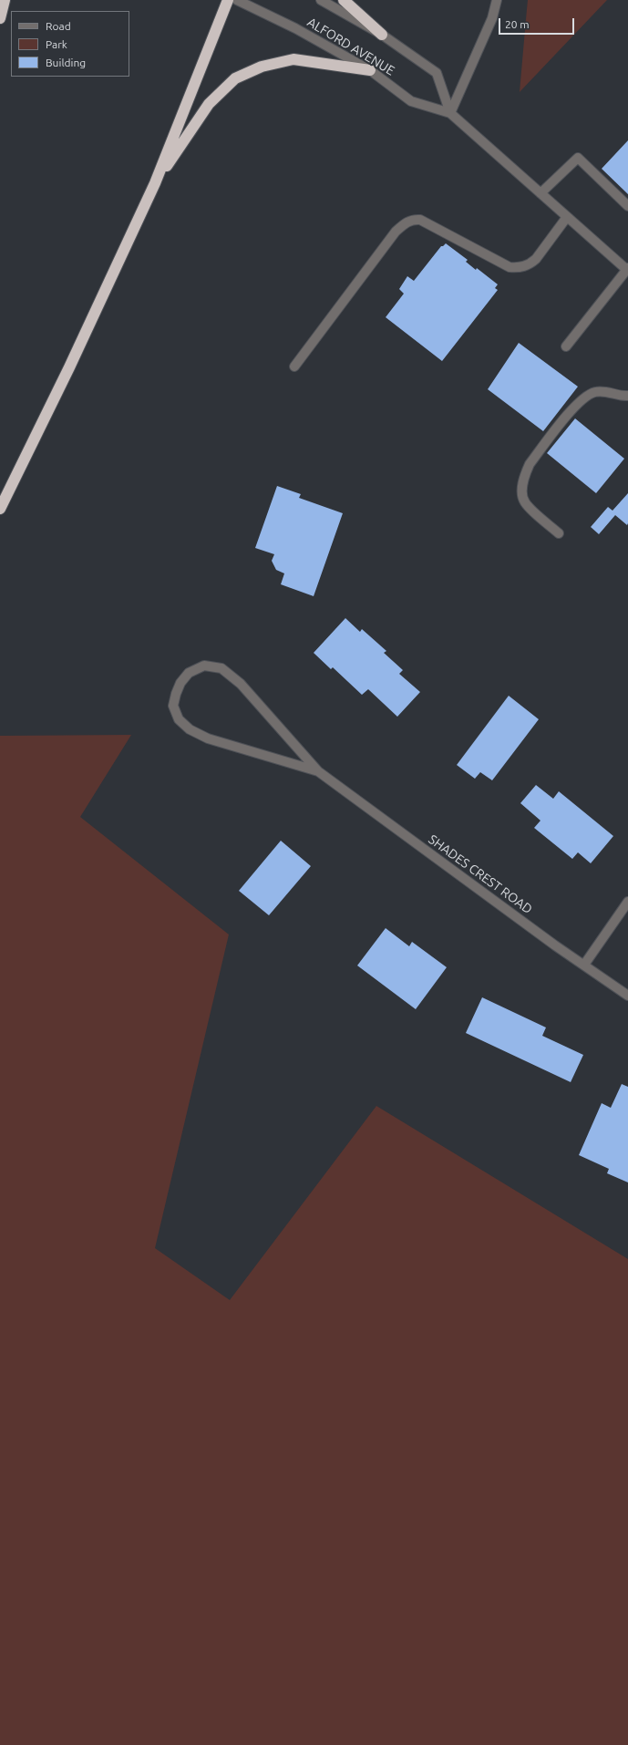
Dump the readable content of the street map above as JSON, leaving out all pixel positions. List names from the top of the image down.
{
  "streets": {
    "street": ["ALFORD AVENUE", "SHADES CREST ROAD"]
  },
  "legend": ["Road", "Park", "Building"],
  "scale_bar": "20 m"
}
